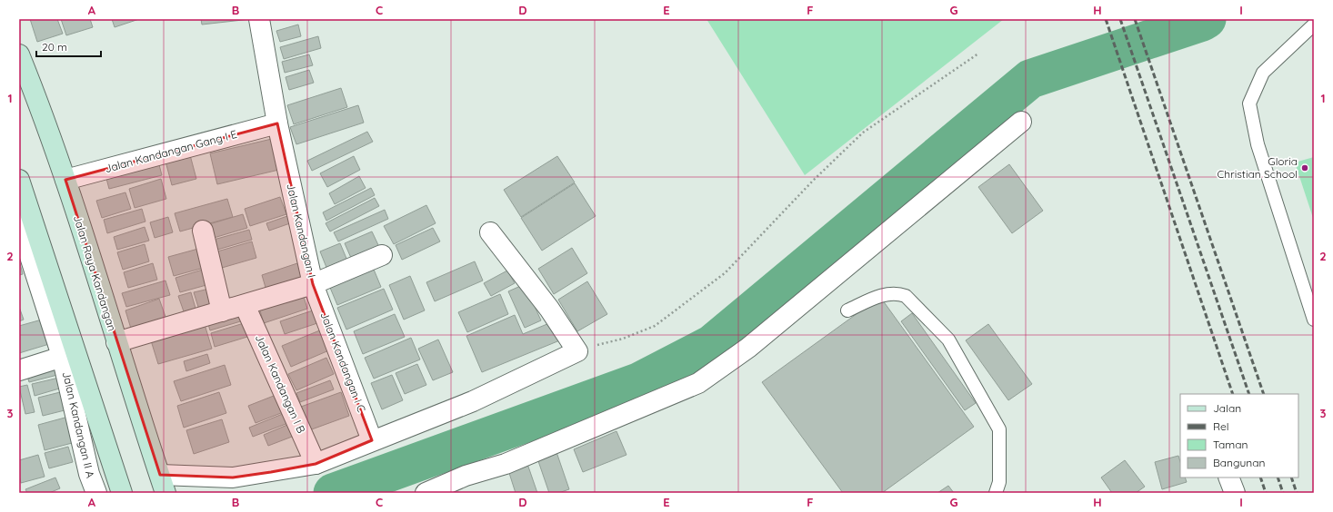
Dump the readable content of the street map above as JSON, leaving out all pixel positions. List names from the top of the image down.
{
  "streets": {
    "main road": ["Jalan Raya Kandangan"],
    "street": [
      "Jalan Kandangan Gang I E",
      "Jalan Kandangan I",
      "Jalan Kandangan I C",
      "Jalan Kandangan I B",
      "Jalan Kandangan II A"
    ]
  },
  "crossings": [
    ["Jalan Kandangan Gang I E", "Jalan Kandangan I"],
    ["Jalan Kandangan Gang I E", "Jalan Raya Kandangan"],
    ["Jalan Kandangan I", "Jalan Raya Kandangan"],
    ["Jalan Kandangan I", "Jalan Kandangan I C"],
    ["Jalan Kandangan I", "Jalan Kandangan I B"]
  ],
  "places": ["Gloria Christian School"],
  "legend": [
    "Jalan",
    "Rel",
    "Taman",
    "Bangunan"
  ],
  "scale_bar": "20 m",
  "grid": {
    "columns": [
      "A",
      "B",
      "C",
      "D",
      "E",
      "F",
      "G",
      "H",
      "I"
    ],
    "rows": ["1", "2", "3"]
  }
}
